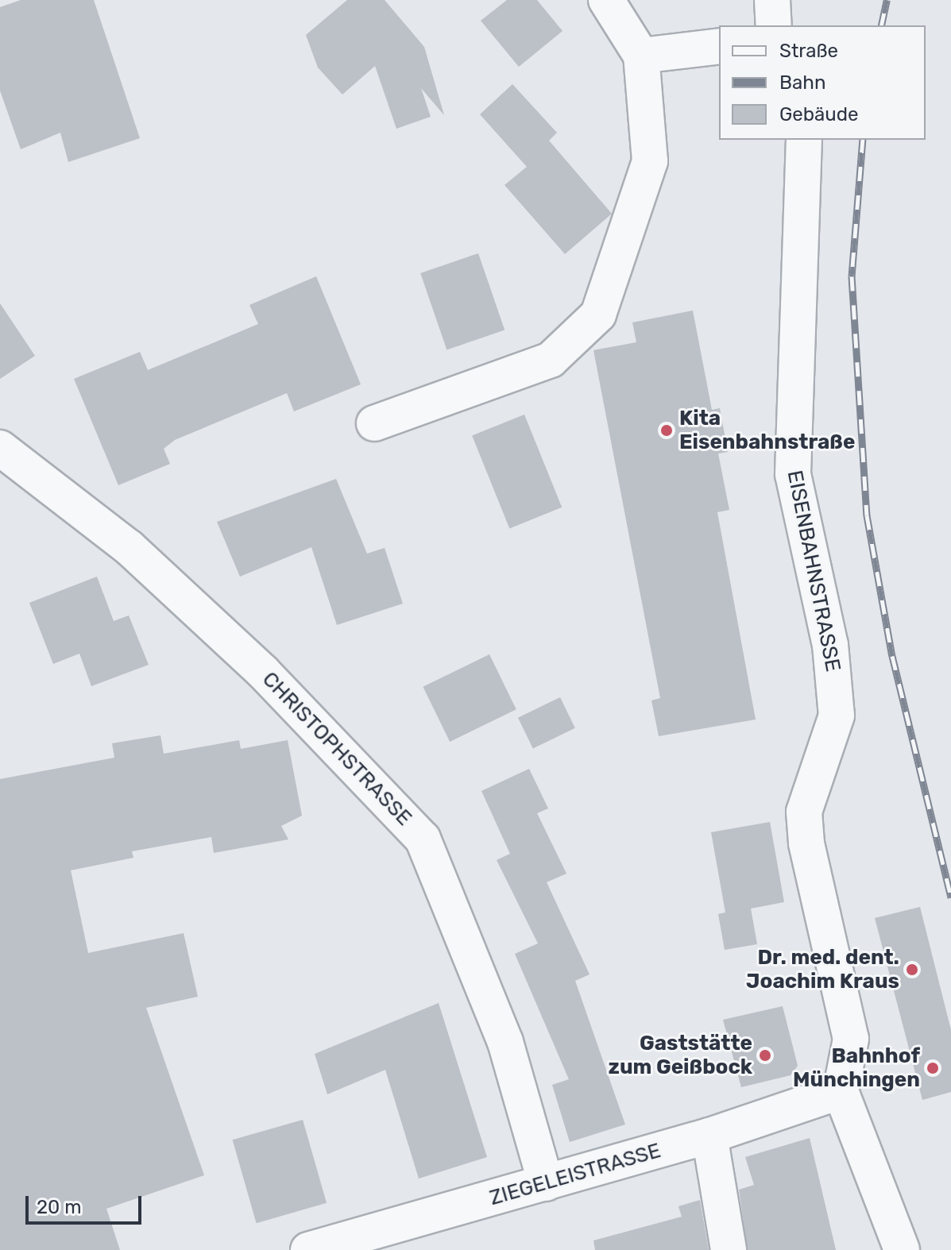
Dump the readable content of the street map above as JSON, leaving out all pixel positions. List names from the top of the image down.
{
  "streets": {
    "street": ["EISENBAHNSTRASSE", "CHRISTOPHSTRASSE", "ZIEGELEISTRASSE"]
  },
  "crossings": [
    ["EISENBAHNSTRASSE", "ZIEGELEISTRASSE"],
    ["CHRISTOPHSTRASSE", "ZIEGELEISTRASSE"]
  ],
  "places": [
    "Kita Eisenbahnstraße",
    "Dr. med. dent. Joachim Kraus",
    "Gaststätte zum Geißbock",
    "Bahnhof Münchingen"
  ],
  "legend": ["Straße", "Bahn", "Gebäude"],
  "scale_bar": "20 m"
}
